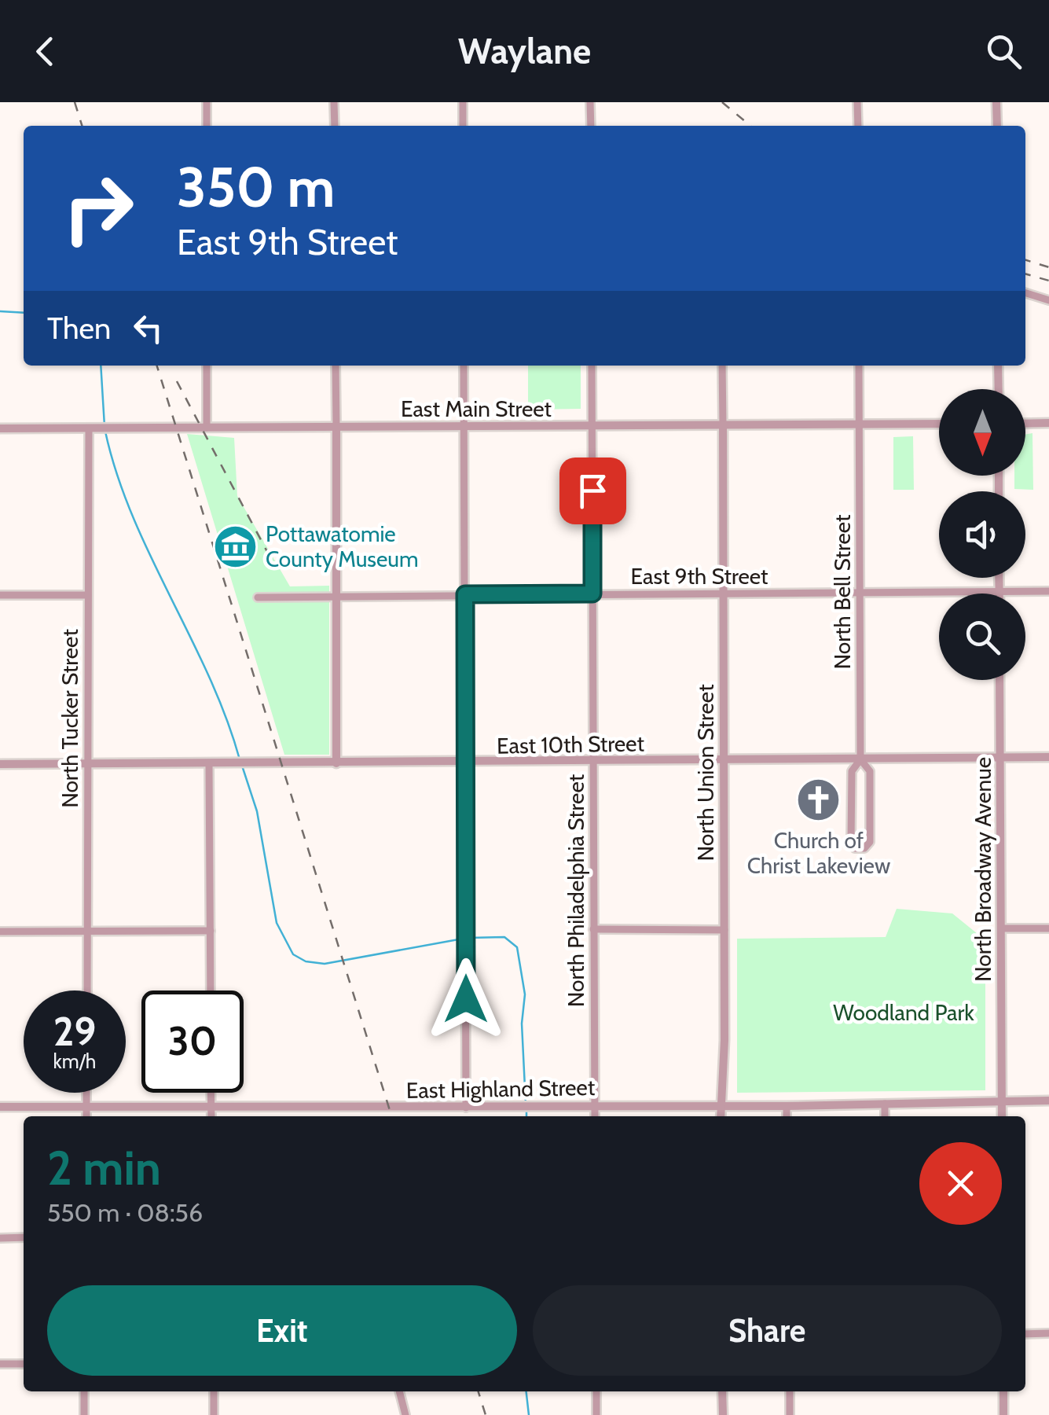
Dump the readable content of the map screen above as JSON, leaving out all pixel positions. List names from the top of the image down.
{
  "streets": {
    "street": [
      "East Main Street",
      "East 9th Street",
      "North Bell Street",
      "North Tucker Street",
      "East 10th Street",
      "North Union Street",
      "North Broadway Avenue",
      "North Philadelphia Street",
      "East Highland Street"
    ]
  },
  "crossings": [
    ["East Main Street", "North Bell Street"],
    ["East Main Street", "North Tucker Street"],
    ["East Main Street", "North Union Street"],
    ["East Main Street", "North Philadelphia Street"],
    ["East 9th Street", "North Bell Street"],
    ["East 9th Street", "North Union Street"],
    ["East 9th Street", "North Philadelphia Street"],
    ["North Bell Street", "East 10th Street"],
    ["North Tucker Street", "East 10th Street"],
    ["East 10th Street", "North Union Street"],
    ["East 10th Street", "North Broadway Avenue"],
    ["East 10th Street", "North Philadelphia Street"],
    ["North Union Street", "East Highland Street"],
    ["North Broadway Avenue", "East Highland Street"],
    ["North Philadelphia Street", "East Highland Street"]
  ],
  "parks": ["Woodland Park"],
  "places": {
    "museum": ["Pottawatomie County Museum"],
    "church": ["Church of Christ Lakeview"]
  },
  "north": "bottom",
  "page": {
    "header": "Waylane",
    "turn": ["350 m", "East 9th Street"],
    "then": "Then",
    "speed": "29 km/h",
    "limit": "30",
    "heading": ["2 min", "550 m · 08:56"],
    "buttons": ["Exit", "Share"]
  }
}
